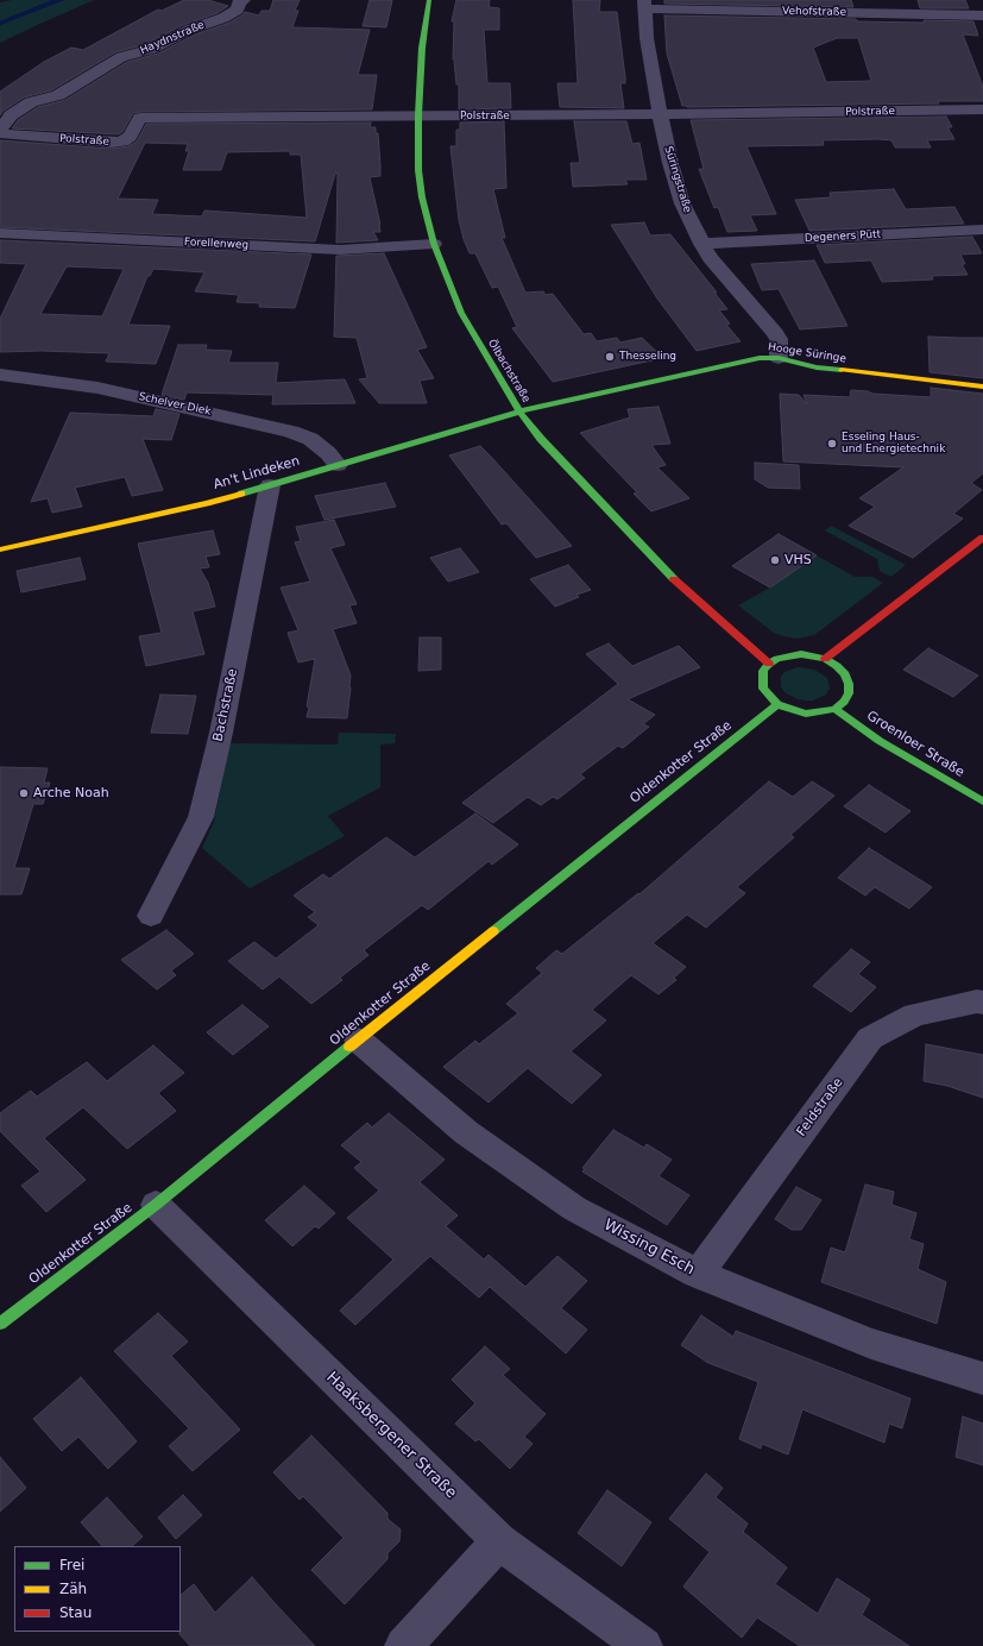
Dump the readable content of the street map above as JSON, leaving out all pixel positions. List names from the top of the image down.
{
  "streets": {
    "street": [
      "Vehofstraße",
      "Haydnstraße",
      "Polstraße",
      "Süringstraße",
      "Degeners Pütt",
      "Forellenweg",
      "Hooge Süringe",
      "Ölbachstraße",
      "Schelver Diek",
      "An't Lindeken",
      "Bachstraße",
      "Groenloer Straße",
      "Oldenkotter Straße",
      "Feldstraße",
      "Wissing Esch",
      "Haaksbergener Straße"
    ]
  },
  "crossings": [
    ["Vehofstraße", "Süringstraße"],
    ["Polstraße", "Süringstraße"],
    ["Polstraße", "Ölbachstraße"],
    ["Süringstraße", "Degeners Pütt"],
    ["Süringstraße", "Hooge Süringe"],
    ["Forellenweg", "Ölbachstraße"],
    ["Hooge Süringe", "Ölbachstraße"],
    ["Hooge Süringe", "An't Lindeken"],
    ["Ölbachstraße", "An't Lindeken"],
    ["Ölbachstraße", "Groenloer Straße"],
    ["Ölbachstraße", "Oldenkotter Straße"],
    ["Schelver Diek", "An't Lindeken"],
    ["An't Lindeken", "Bachstraße"],
    ["Groenloer Straße", "Oldenkotter Straße"],
    ["Oldenkotter Straße", "Wissing Esch"],
    ["Oldenkotter Straße", "Haaksbergener Straße"],
    ["Feldstraße", "Wissing Esch"]
  ],
  "places": [
    "Thesseling",
    "Esseling Haus- und Energietechnik",
    "VHS",
    "Arche Noah"
  ],
  "legend": ["Frei", "Zäh", "Stau"]
}
